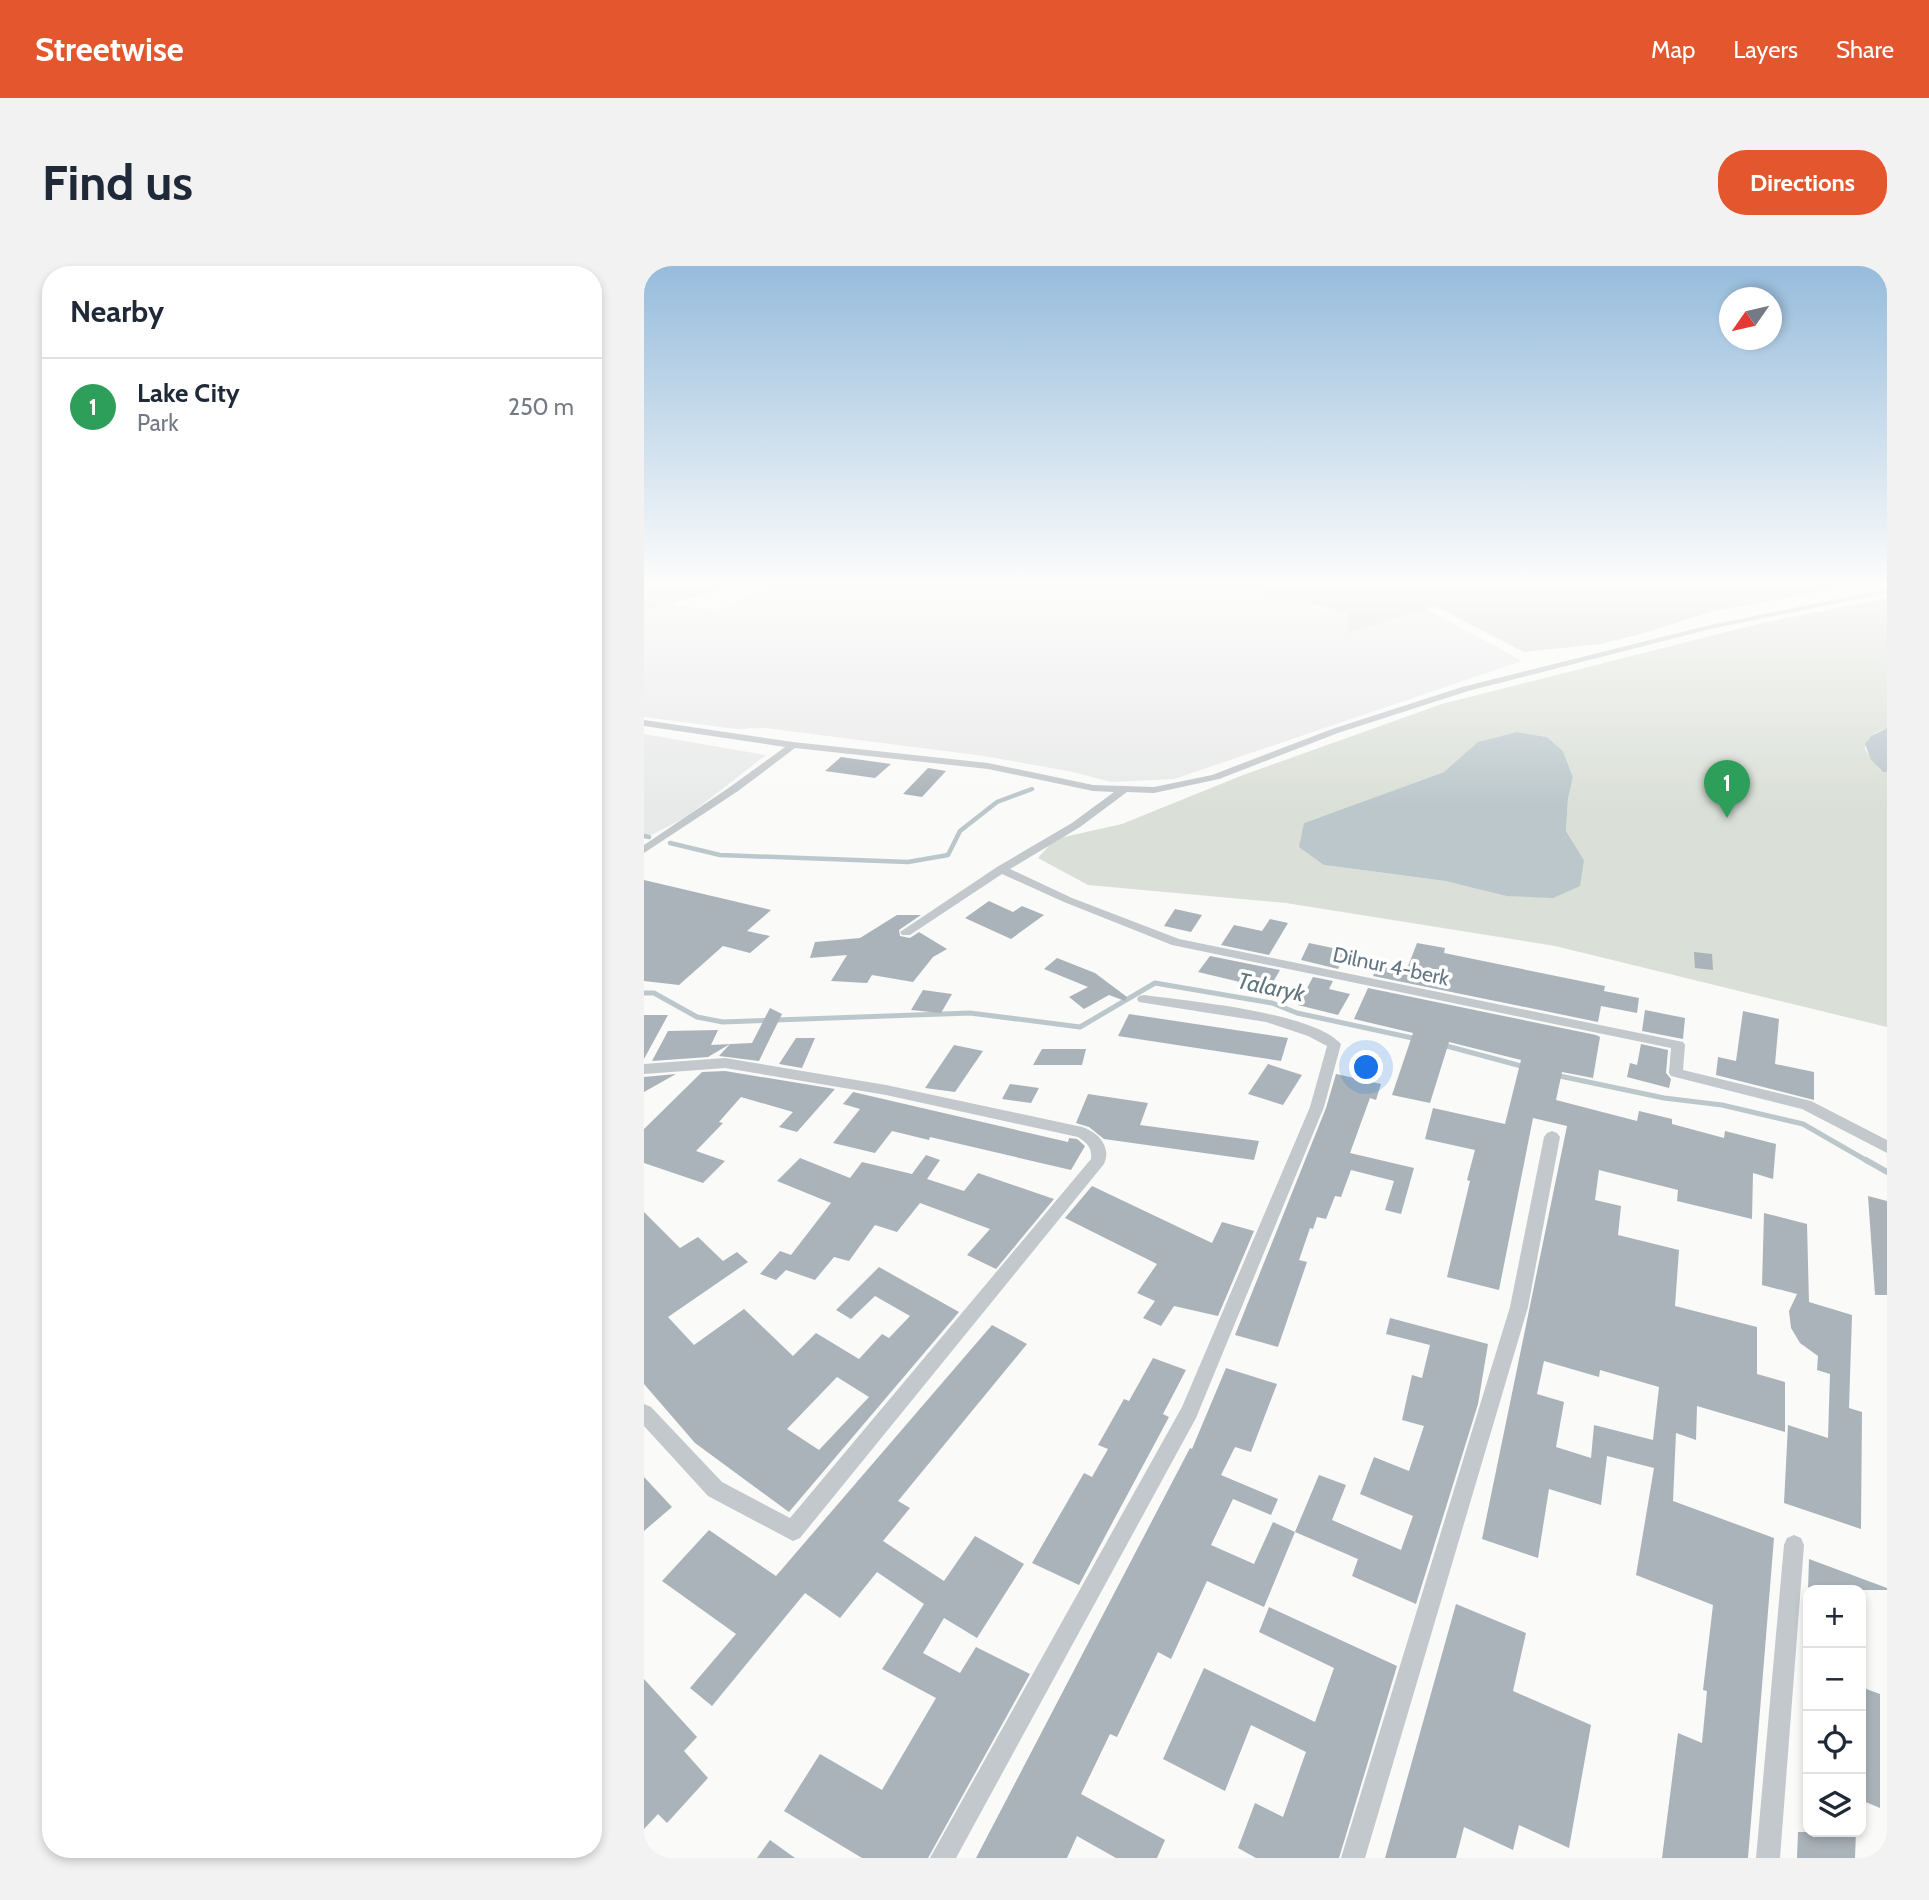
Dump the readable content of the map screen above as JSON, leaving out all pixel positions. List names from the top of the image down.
{
  "streets": {
    "street": ["Dilnur 4-berk"]
  },
  "water": ["Talaryk"],
  "north": "bottom left",
  "page": {
    "header": "Streetwise",
    "nav": ["Map", "Layers", "Share"],
    "buttons": "Directions",
    "title": "Find us",
    "heading": "Nearby",
    "list": [
      {
        "mark": "1",
        "name": "Lake City",
        "note": "Park",
        "value": "250 m"
      }
    ],
    "pins": "1",
    "map_buttons": ["+", "−"]
  }
}
